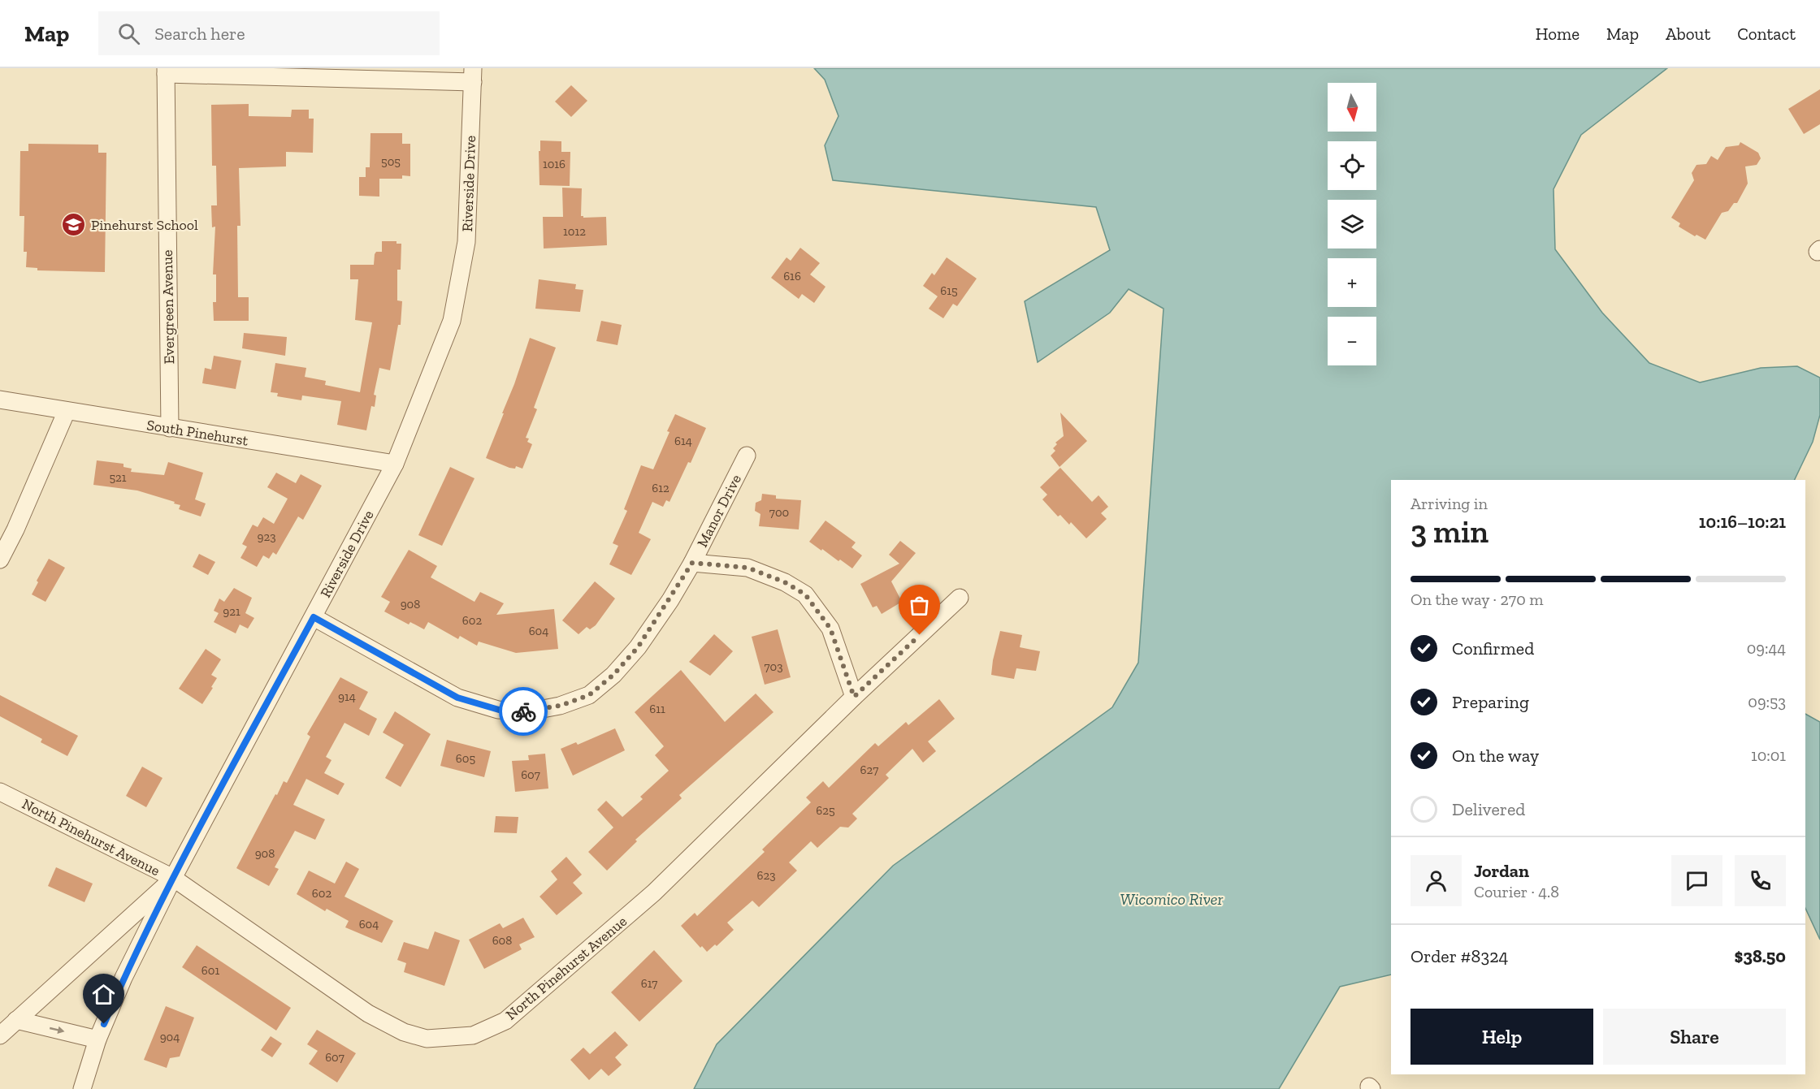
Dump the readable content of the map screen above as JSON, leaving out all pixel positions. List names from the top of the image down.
{
  "streets": {
    "street": [
      "Riverside Drive",
      "Evergreen Avenue",
      "South Pinehurst",
      "Manor Drive",
      "North Pinehurst Avenue"
    ]
  },
  "crossings": [
    ["Riverside Drive", "South Pinehurst"],
    ["Riverside Drive", "Manor Drive"],
    ["Riverside Drive", "North Pinehurst Avenue"],
    ["Evergreen Avenue", "South Pinehurst"]
  ],
  "water": ["Wicomico River"],
  "places": {
    "school or university": ["Pinehurst School"]
  },
  "house_numbers": [
    "505",
    "1016",
    "1012",
    "616",
    "615",
    "614",
    "521",
    "612",
    "700",
    "923",
    "908",
    "921",
    "602",
    "604",
    "703",
    "914",
    "611",
    "605",
    "627",
    "607",
    "625",
    "908",
    "623",
    "602",
    "604",
    "608",
    "601",
    "617",
    "904",
    "607"
  ],
  "north": "bottom",
  "page": {
    "header": "Map",
    "search": "Search here",
    "nav": [
      "Home",
      "Map",
      "About",
      "Contact"
    ],
    "map_buttons": ["+", "−"],
    "heading": ["3 min", "Arriving in", "10:16–10:21"],
    "panel": [
      "Jordan",
      "Courier · 4.8",
      "Order #8324",
      "$38.50"
    ],
    "bar": "On the way · 270 m",
    "list": [
      ["Confirmed", "09:44"],
      ["Preparing", "09:53"],
      ["On the way", "10:01"],
      "Delivered"
    ],
    "buttons": ["Help", "Share"]
  }
}
